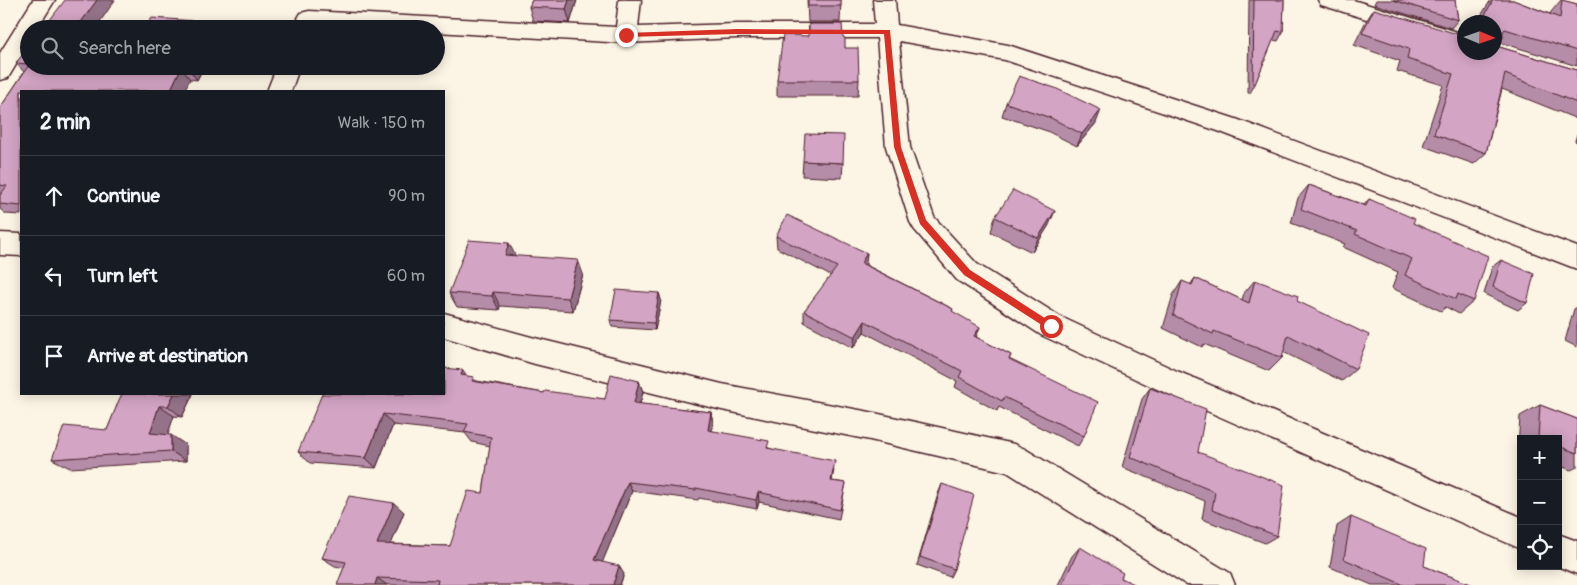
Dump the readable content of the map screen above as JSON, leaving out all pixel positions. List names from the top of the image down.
{
  "north": "right",
  "page": {
    "search": "Search here",
    "heading": ["2 min", "Walk · 150 m"],
    "list": [
      ["Continue", "90 m"],
      ["Turn left", "60 m"],
      "Arrive at destination"
    ],
    "map_buttons": ["+", "−"]
  }
}
